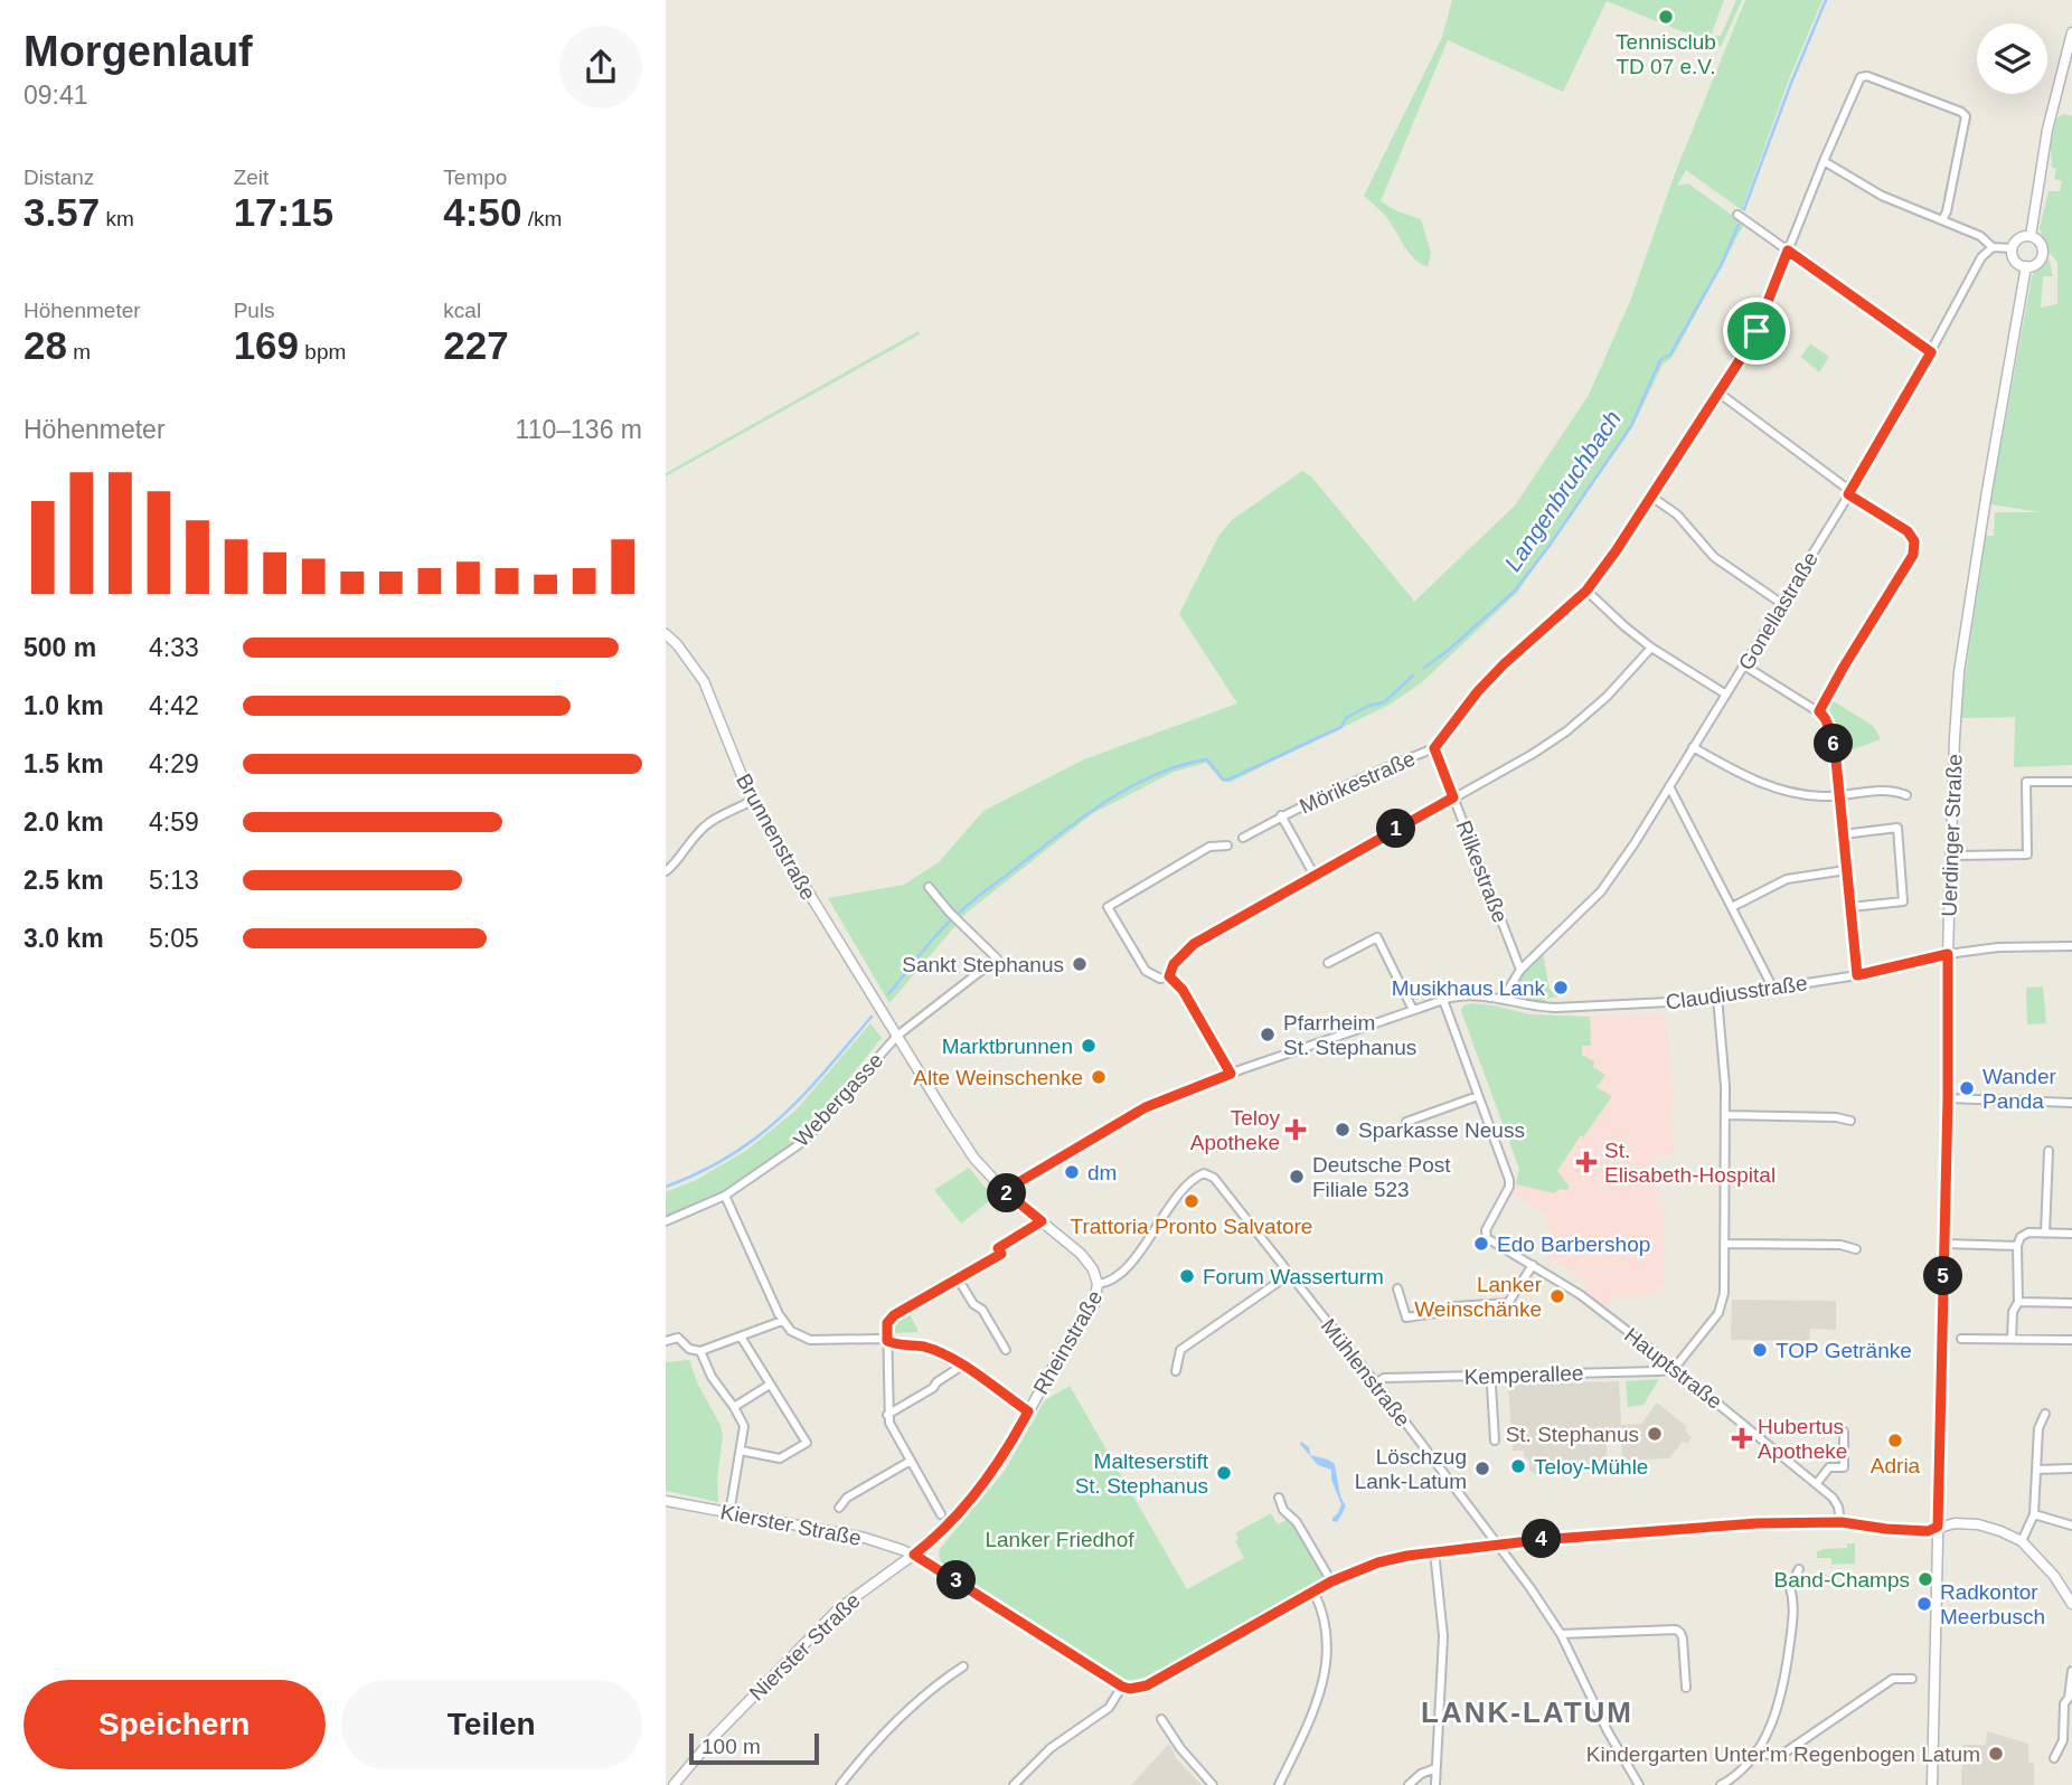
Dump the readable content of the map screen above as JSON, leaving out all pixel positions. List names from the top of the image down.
{
  "streets": {
    "street": [
      "Gonellastraße",
      "Mörikestraße",
      "Uerdinger Straße",
      "Brunnenstraße",
      "Rilkestraße",
      "Claudiusstraße",
      "Webergasse",
      "Rheinstraße",
      "Hauptstraße",
      "Mühlenstraße",
      "Kemperallee",
      "Kierster Straße",
      "Nierster Straße"
    ]
  },
  "crossings": [
    ["Gonellastraße", "Rilkestraße"],
    ["Mörikestraße", "Rilkestraße"],
    ["Uerdinger Straße", "Claudiusstraße"],
    ["Brunnenstraße", "Webergasse"],
    ["Brunnenstraße", "Rheinstraße"],
    ["Rheinstraße", "Mühlenstraße"],
    ["Rheinstraße", "Kierster Straße"],
    ["Rheinstraße", "Nierster Straße"],
    ["Hauptstraße", "Kemperallee"],
    ["Mühlenstraße", "Kemperallee"],
    ["Kierster Straße", "Nierster Straße"]
  ],
  "districts": ["LANK-LATUM"],
  "water": ["Langenbruchbach"],
  "parks": ["Lanker Friedhof"],
  "places": {
    "other": [
      "Tennisclub TD 07 e.V.",
      "Sankt Stephanus",
      "Musikhaus Lank",
      "Pfarrheim St. Stephanus",
      "Marktbrunnen",
      "Alte Weinschenke",
      "Wander Panda",
      "Sparkasse Neuss",
      "dm",
      "Deutsche Post Filiale 523",
      "Trattoria Pronto Salvatore",
      "Edo Barbershop",
      "Forum Wasserturm",
      "Lanker Weinschänke",
      "TOP Getränke",
      "St. Stephanus",
      "Adria",
      "Teloy-Mühle",
      "Löschzug Lank-Latum",
      "Malteserstift St. Stephanus",
      "Band-Champs",
      "Radkontor Meerbusch",
      "Kindergarten Unter'm Regenbogen Latum"
    ],
    "health": ["Teloy Apotheke", "St. Elisabeth-Hospital", "Hubertus Apotheke"]
  },
  "scale_bar": "100 m",
  "page": {
    "heading": ["Morgenlauf", "09:41"],
    "stats": [
      ["Distanz", "3.57 km"],
      ["Zeit", "17:15"],
      ["Tempo", "4:50 /km"],
      ["Höhenmeter", "28 m"],
      ["Puls", "169 bpm"],
      ["kcal", "227"]
    ],
    "chart": ["Höhenmeter", "110–136 m"],
    "list": [
      {
        "name": "500 m",
        "note": "4:33"
      },
      {
        "name": "1.0 km",
        "note": "4:42"
      },
      {
        "name": "1.5 km",
        "note": "4:29"
      },
      {
        "name": "2.0 km",
        "note": "4:59"
      },
      {
        "name": "2.5 km",
        "note": "5:13"
      },
      {
        "name": "3.0 km",
        "note": "5:05"
      }
    ],
    "pins": [
      "6",
      "1",
      "2",
      "5",
      "4",
      "3"
    ],
    "buttons": ["Speichern", "Teilen"],
    "scale": "100 m"
  }
}
